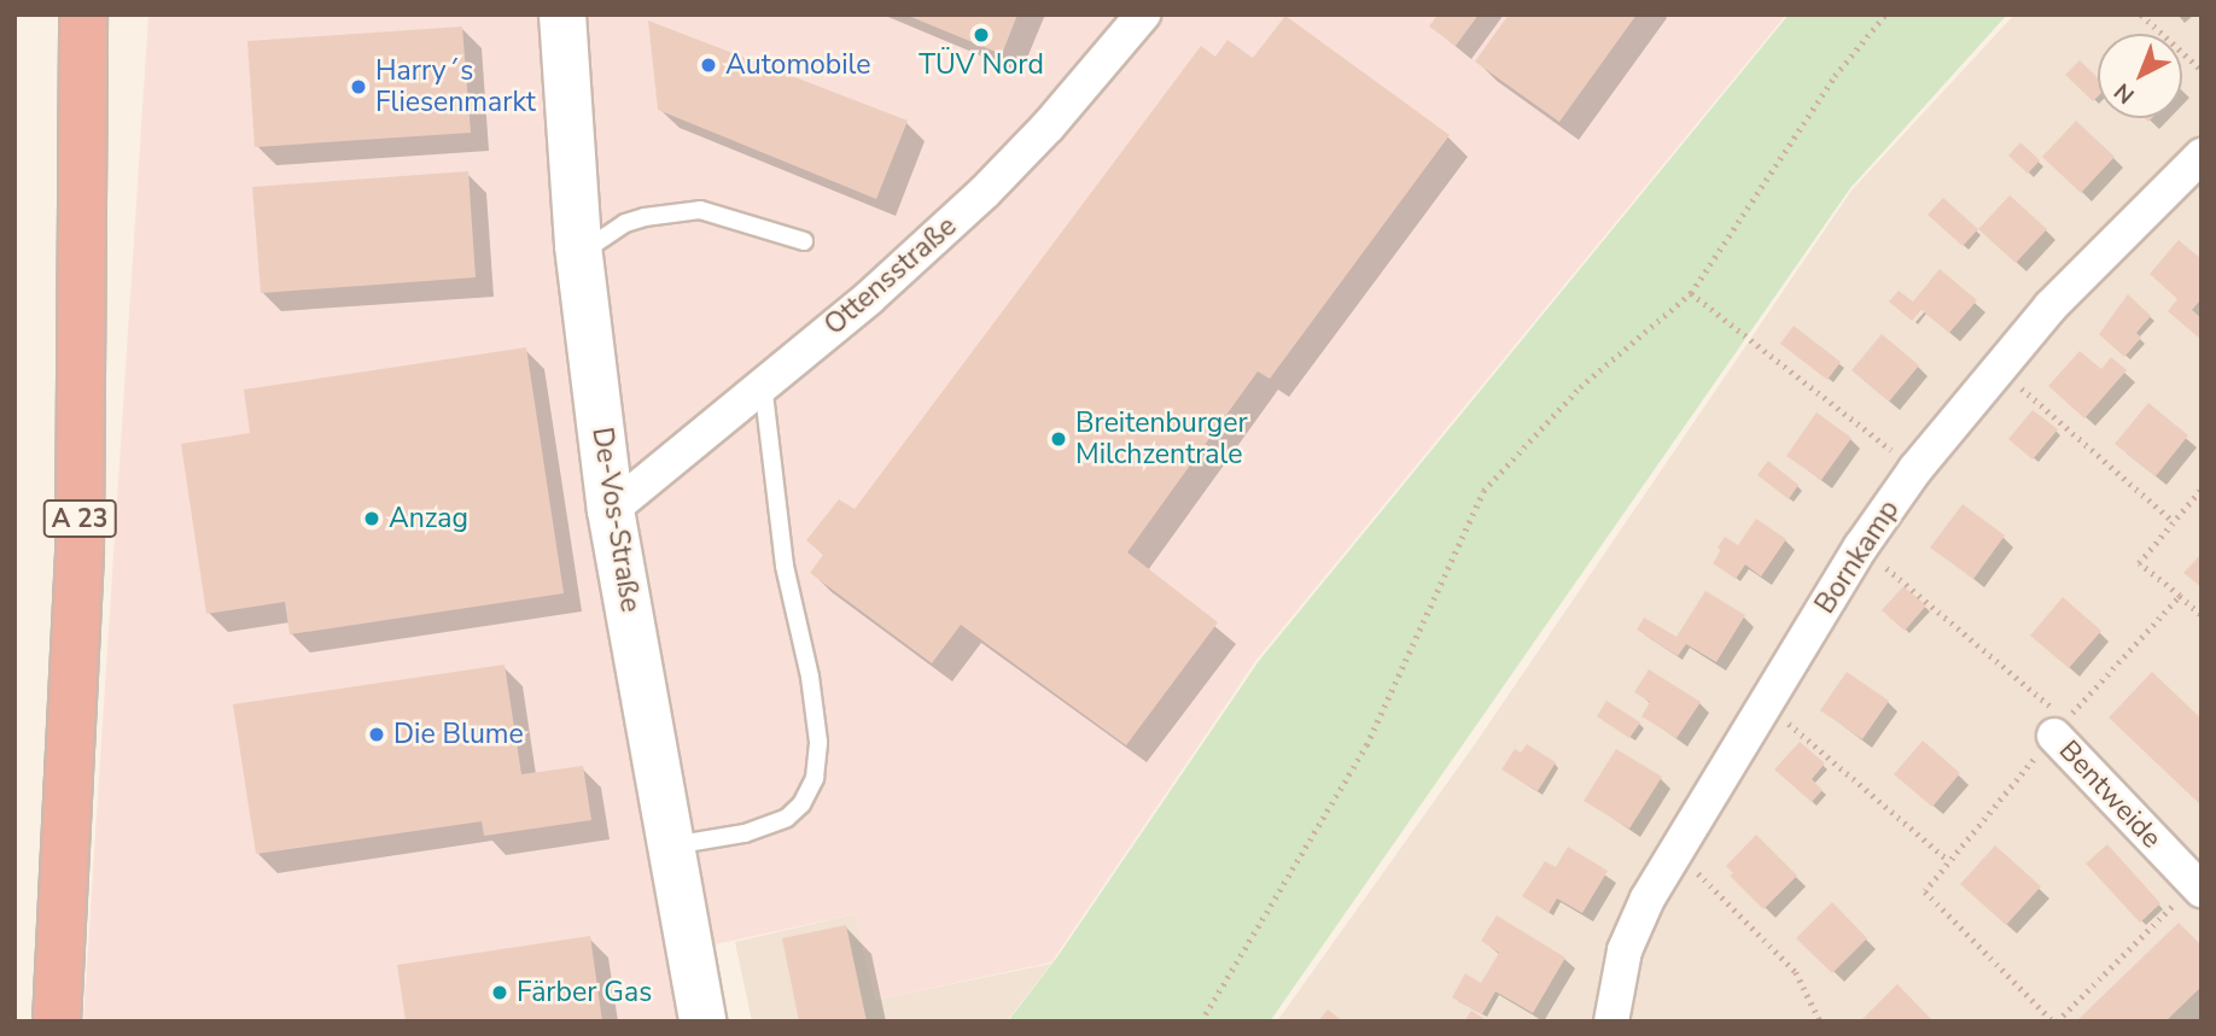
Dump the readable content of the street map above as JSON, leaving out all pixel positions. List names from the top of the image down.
{
  "streets": {
    "highway": ["A 23"],
    "street": [
      "Ottensstraße",
      "De-Vos-Straße",
      "Bornkamp",
      "Bentweide"
    ]
  },
  "crossings": [
    ["Ottensstraße", "De-Vos-Straße"]
  ],
  "places": [
    "TÜV Nord",
    "Automobile",
    "Harry´s Fliesenmarkt",
    "Breitenburger Milchzentrale",
    "Anzag",
    "Die Blume",
    "Färber Gas"
  ],
  "north": "bottom left"
}
